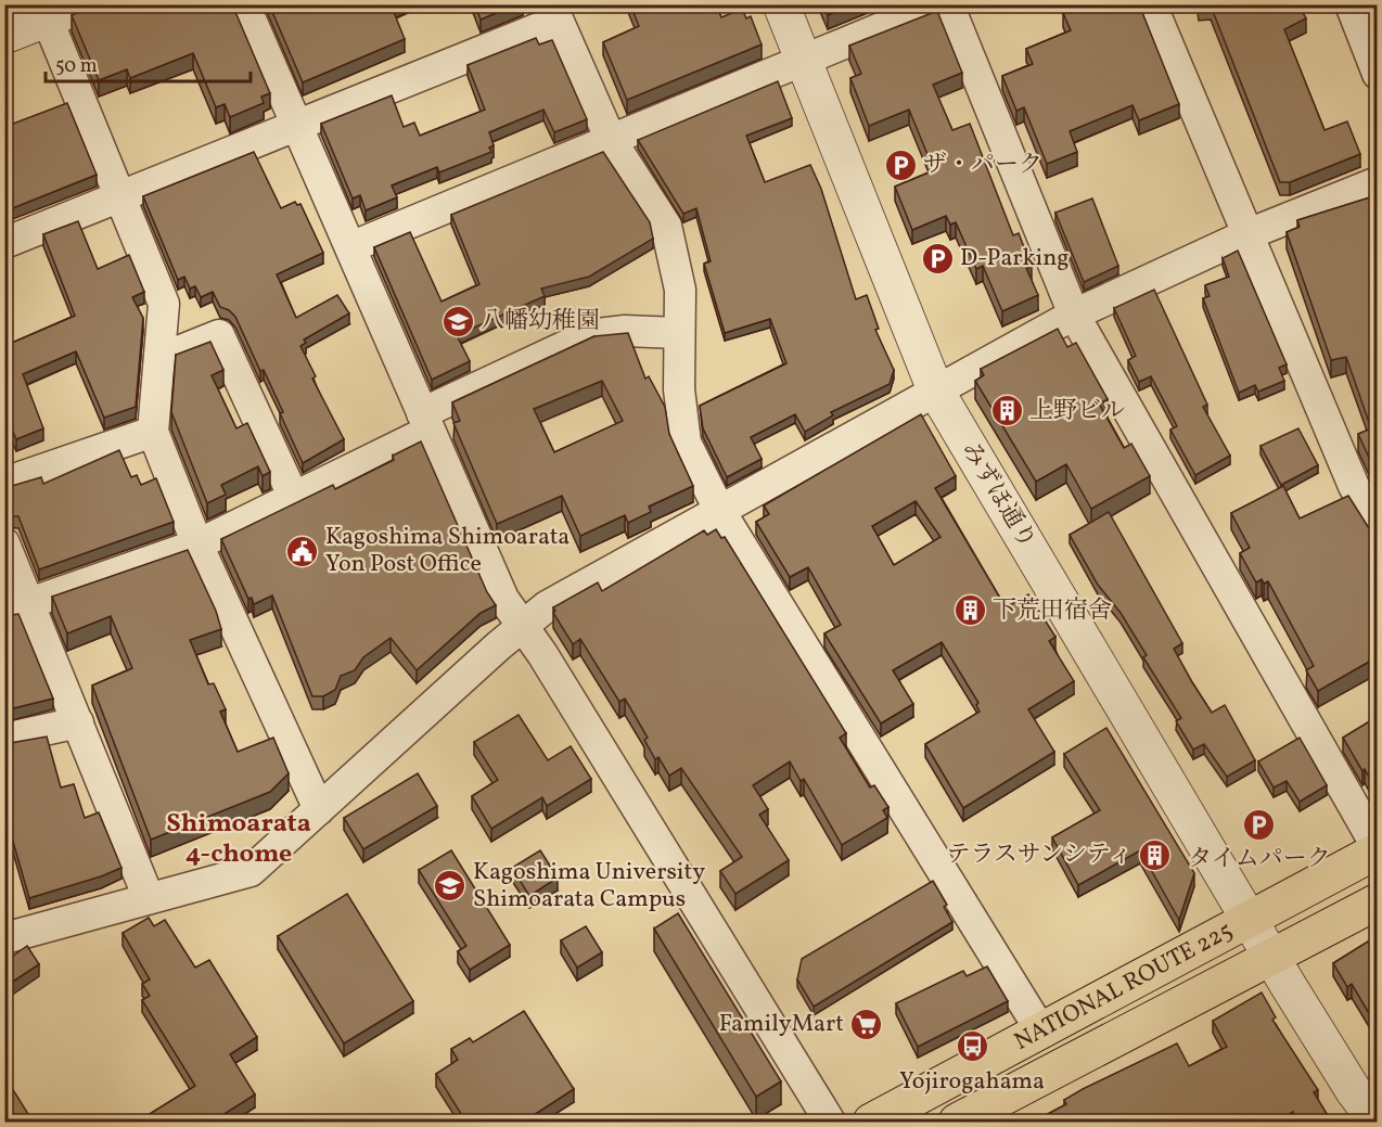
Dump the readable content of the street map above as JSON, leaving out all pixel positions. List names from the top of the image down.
{
  "streets": {
    "highway": ["NATIONAL ROUTE 225"],
    "street": ["みずほ通り"]
  },
  "crossings": [
    ["みずほ通り", "NATIONAL ROUTE 225"]
  ],
  "districts": ["Shimoarata 4-chome"],
  "places": {
    "parking": ["ザ・パーク", "D-Parking", "タイムパーク"],
    "school or university": ["八幡幼稚園", "Kagoshima University Shimoarata Campus"],
    "building": ["上野ビル", "下荒田宿舍", "テラスサンシティ"],
    "public building": ["Kagoshima Shimoarata Yon Post Office"],
    "supermarket": ["FamilyMart"],
    "bus stop": ["Yojirogahama"]
  },
  "scale_bar": "50 m"
}
